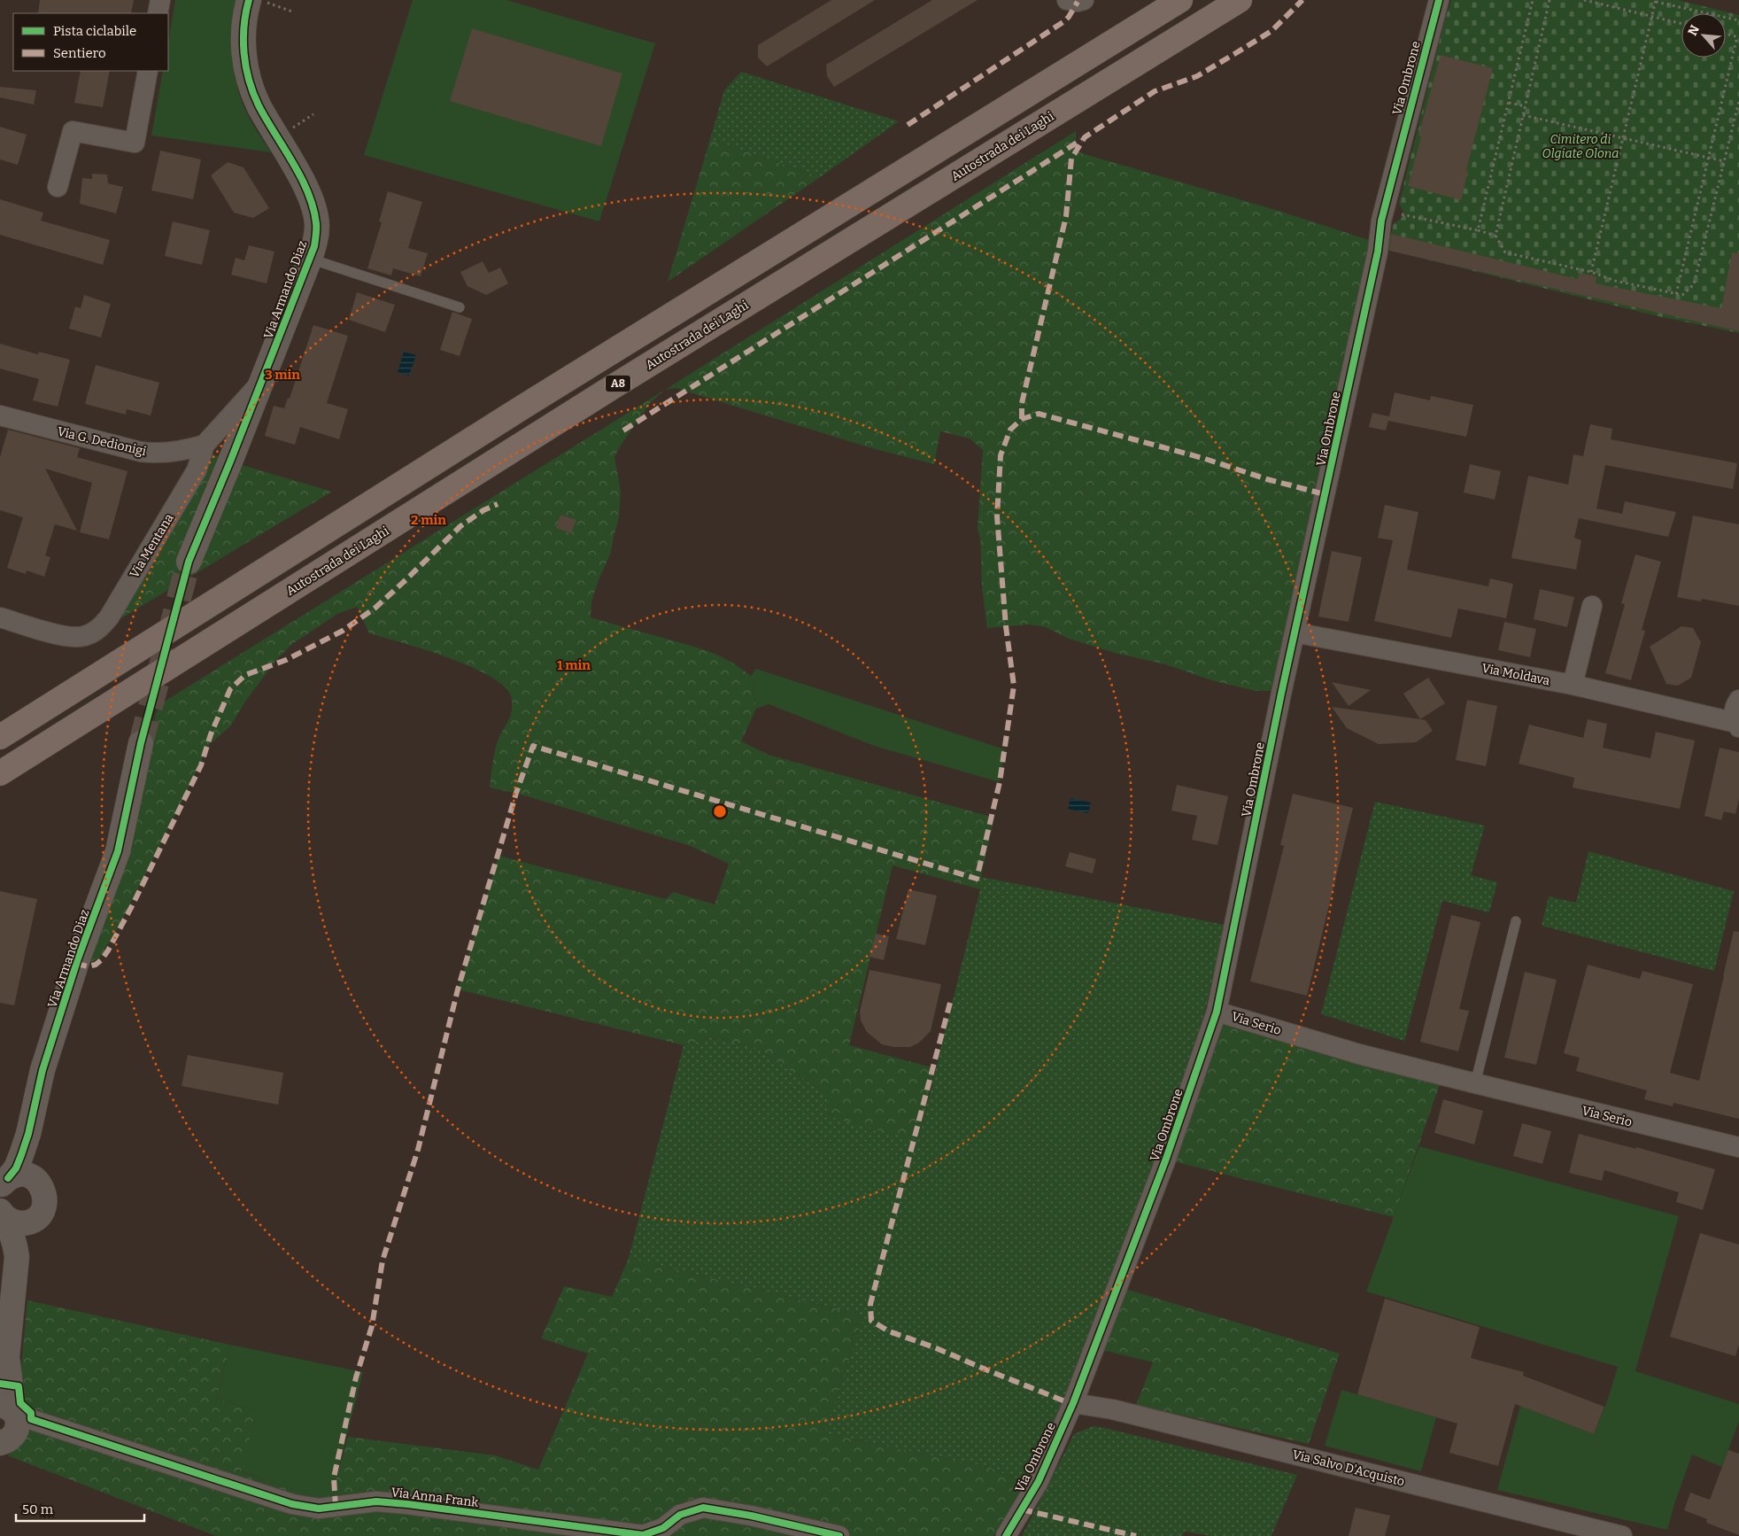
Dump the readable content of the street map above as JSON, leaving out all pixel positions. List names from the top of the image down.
{
  "streets": {
    "highway": ["Autostrada dei Laghi", "A8"],
    "street": [
      "Via Ombrone",
      "Via Armando Diaz",
      "Via G. Dedionigi",
      "Via Mentana",
      "Via Moldava",
      "Via Serio",
      "Via Salvo D'Acquisto",
      "Via Anna Frank"
    ]
  },
  "crossings": [
    ["Via Ombrone", "Via Moldava"],
    ["Via Ombrone", "Via Serio"],
    ["Via Ombrone", "Via Salvo D'Acquisto"],
    ["Via Armando Diaz", "Via Mentana"],
    ["Via Armando Diaz", "Via Anna Frank"],
    ["Via G. Dedionigi", "Via Mentana"]
  ],
  "parks": ["Cimitero di Olgiate Olona"],
  "legend": ["Pista ciclabile", "Sentiero"],
  "scale_bar": "50 m",
  "north": "top left",
  "rings": ["3 min", "2 min", "1 min"]
}
